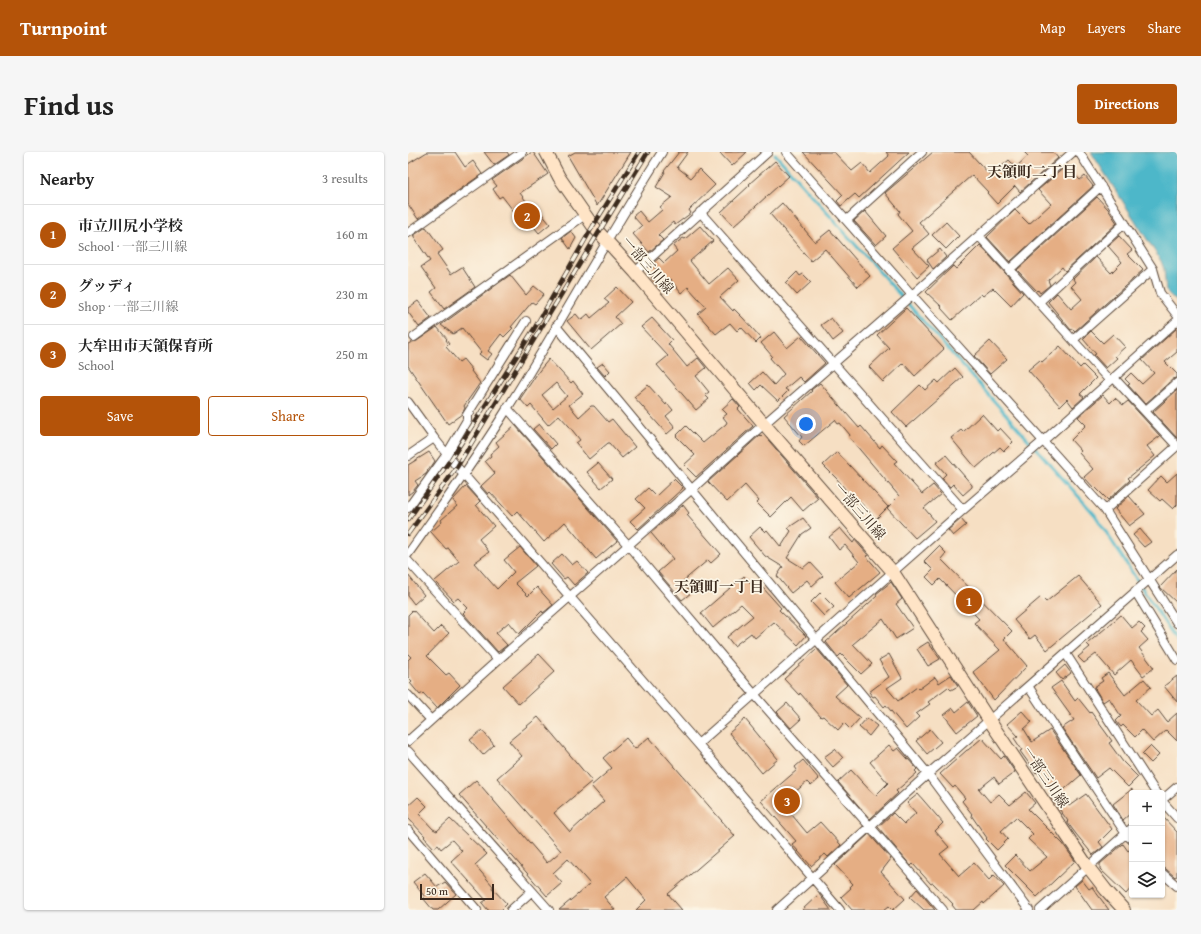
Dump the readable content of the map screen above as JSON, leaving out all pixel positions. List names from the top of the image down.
{
  "streets": {
    "main road": ["一部三川線"]
  },
  "districts": ["天領町二丁目", "天領町一丁目"],
  "scale_bar": "50 m",
  "page": {
    "header": "Turnpoint",
    "nav": ["Map", "Layers", "Share"],
    "title": "Find us",
    "buttons": [
      "Directions",
      ["Save", "Share"]
    ],
    "heading": ["Nearby", "3 results"],
    "pins": ["2", "1", "3"],
    "list": [
      {
        "mark": "1",
        "name": "市立川尻小学校",
        "note": "School · 一部三川線",
        "value": "160 m"
      },
      {
        "mark": "2",
        "name": "グッディ",
        "note": "Shop · 一部三川線",
        "value": "230 m"
      },
      {
        "mark": "3",
        "name": "大牟田市天領保育所",
        "note": "School",
        "value": "250 m"
      }
    ],
    "map_buttons": ["+", "−"],
    "scale": "50 m"
  }
}
